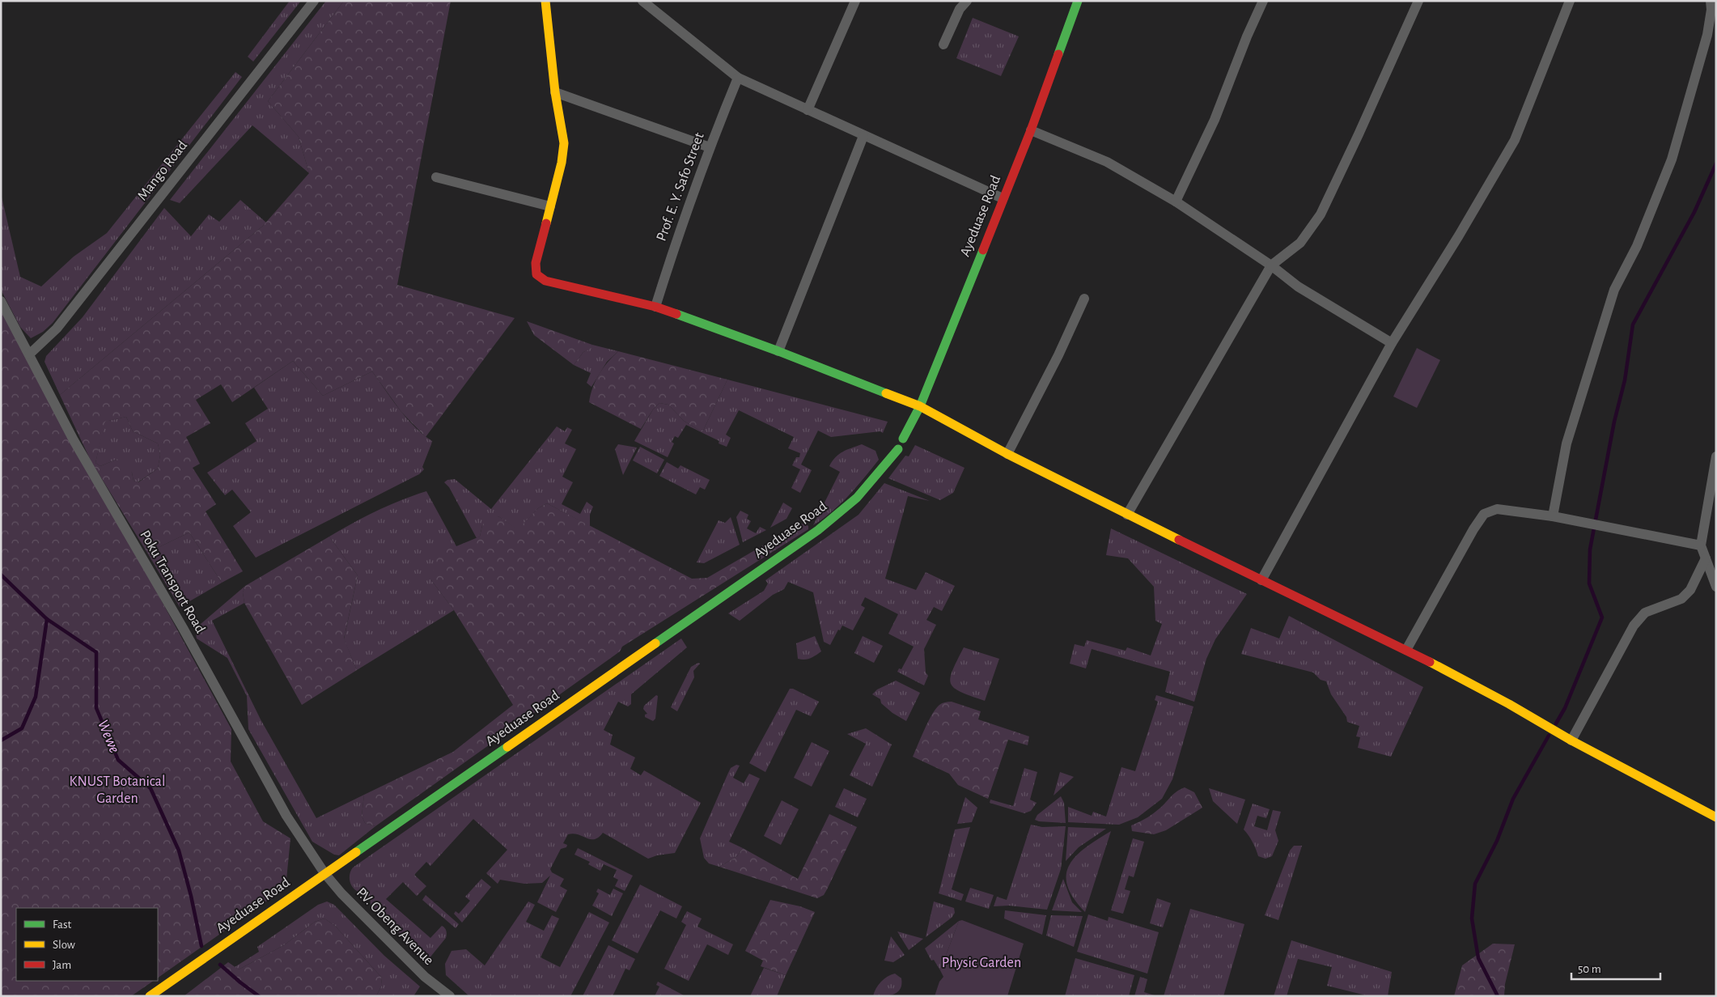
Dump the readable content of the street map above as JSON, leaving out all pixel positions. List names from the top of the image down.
{
  "streets": {
    "street": [
      "Mango Road",
      "Prof. E. Y. Safo Street",
      "Ayeduase Road",
      "Poku Transport Road",
      "P.V. Obeng Avenue"
    ]
  },
  "crossings": [
    ["Mango Road", "Poku Transport Road"],
    ["Ayeduase Road", "Poku Transport Road"],
    ["Ayeduase Road", "P.V. Obeng Avenue"],
    ["Poku Transport Road", "P.V. Obeng Avenue"]
  ],
  "water": ["Wewe"],
  "parks": ["KNUST Botanical Garden", "Physic Garden"],
  "legend": ["Fast", "Slow", "Jam"],
  "scale_bar": "50 m"
}
